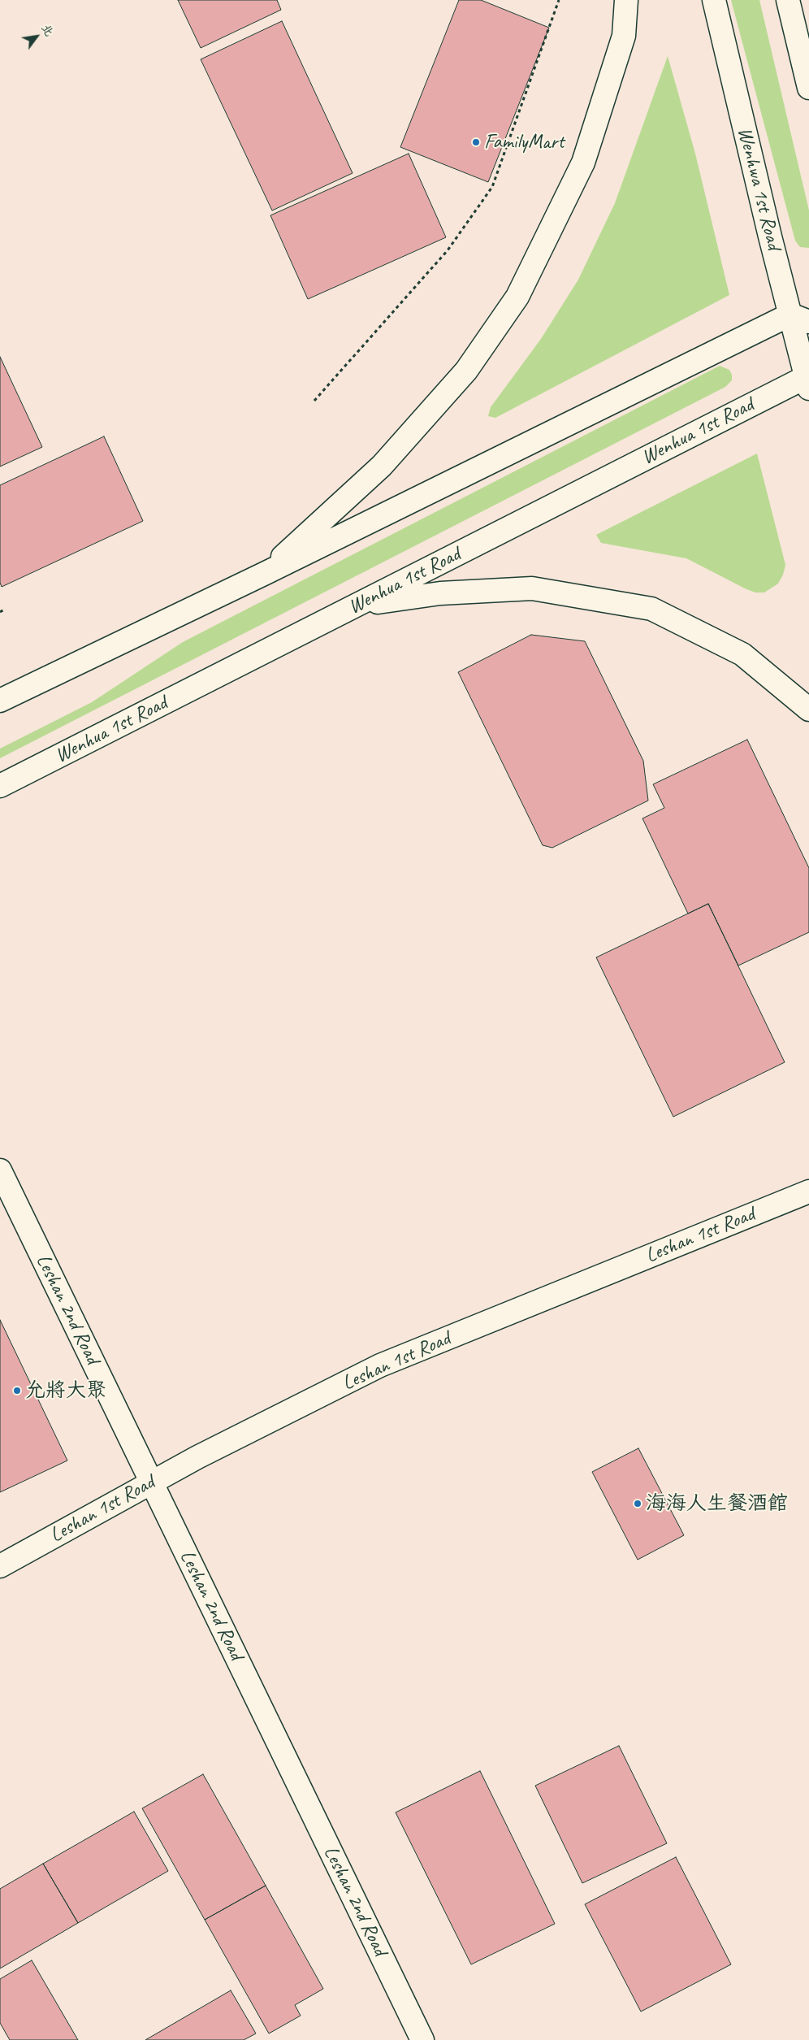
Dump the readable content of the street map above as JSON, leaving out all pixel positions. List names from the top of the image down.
{
  "streets": {
    "street": [
      "Wenhwa 1st Road",
      "Wenhua 1st Road",
      "Leshan 1st Road",
      "Leshan 2nd Road"
    ]
  },
  "crossings": [
    ["Wenhwa 1st Road", "Wenhua 1st Road"],
    ["Leshan 1st Road", "Leshan 2nd Road"]
  ],
  "places": ["FamilyMart", "允將大聚", "海海人生餐酒館"],
  "north": "top right"
}
